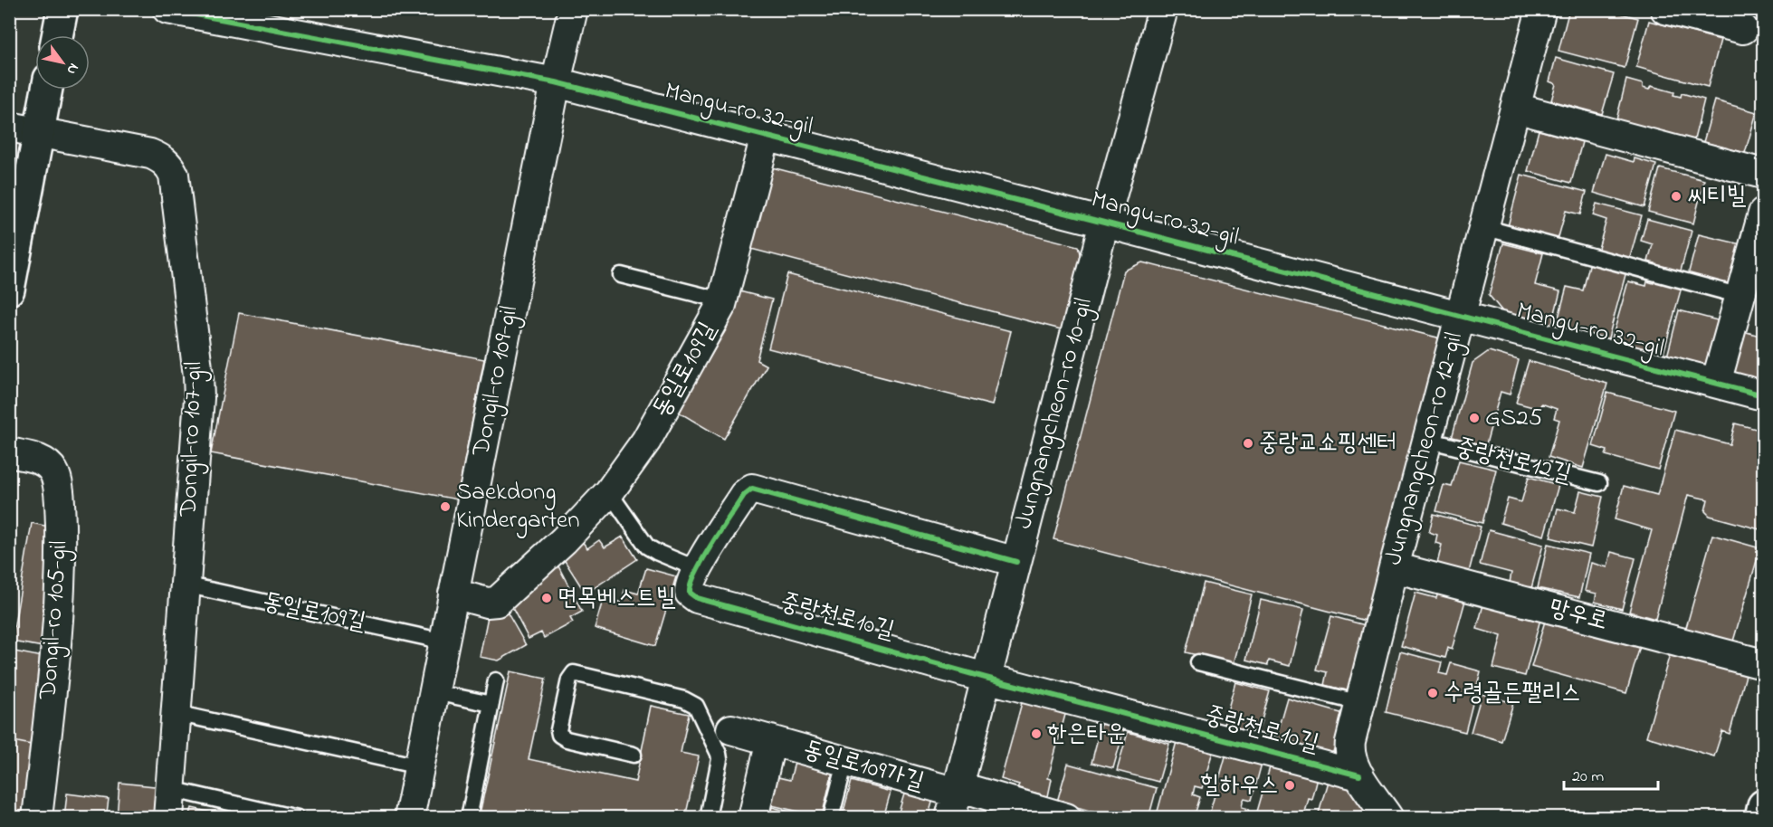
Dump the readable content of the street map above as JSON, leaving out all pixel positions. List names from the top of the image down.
{
  "streets": {
    "street": [
      "Mangu-ro 32-gil",
      "동일로109길",
      "Dongil-ro 109-gil",
      "Jungnangcheon-ro 10-gil",
      "Dongil-ro 107-gil",
      "Jungnangcheon-ro 12-gil",
      "망우로",
      "중랑천로10길",
      "Dongil-ro 105-gil",
      "동일로109가길"
    ],
    "lane": ["중랑천로12길"]
  },
  "crossings": [
    ["Mangu-ro 32-gil", "동일로109길"],
    ["Mangu-ro 32-gil", "Dongil-ro 109-gil"],
    ["Mangu-ro 32-gil", "Jungnangcheon-ro 10-gil"],
    ["Mangu-ro 32-gil", "Jungnangcheon-ro 12-gil"],
    ["동일로109길", "Dongil-ro 109-gil"],
    ["동일로109길", "Dongil-ro 107-gil"],
    ["Jungnangcheon-ro 10-gil", "중랑천로10길"],
    ["Jungnangcheon-ro 10-gil", "동일로109가길"],
    ["Jungnangcheon-ro 12-gil", "중랑천로12길"],
    ["Jungnangcheon-ro 12-gil", "망우로"],
    ["Jungnangcheon-ro 12-gil", "중랑천로10길"]
  ],
  "places": [
    "씨티빌",
    "GS25",
    "중랑교쇼핑센터",
    "Saekdong Kindergarten",
    "면목베스트빌",
    "수령골든팰리스",
    "한은타운",
    "힐하우스"
  ],
  "scale_bar": "20 m",
  "north": "bottom right"
}
